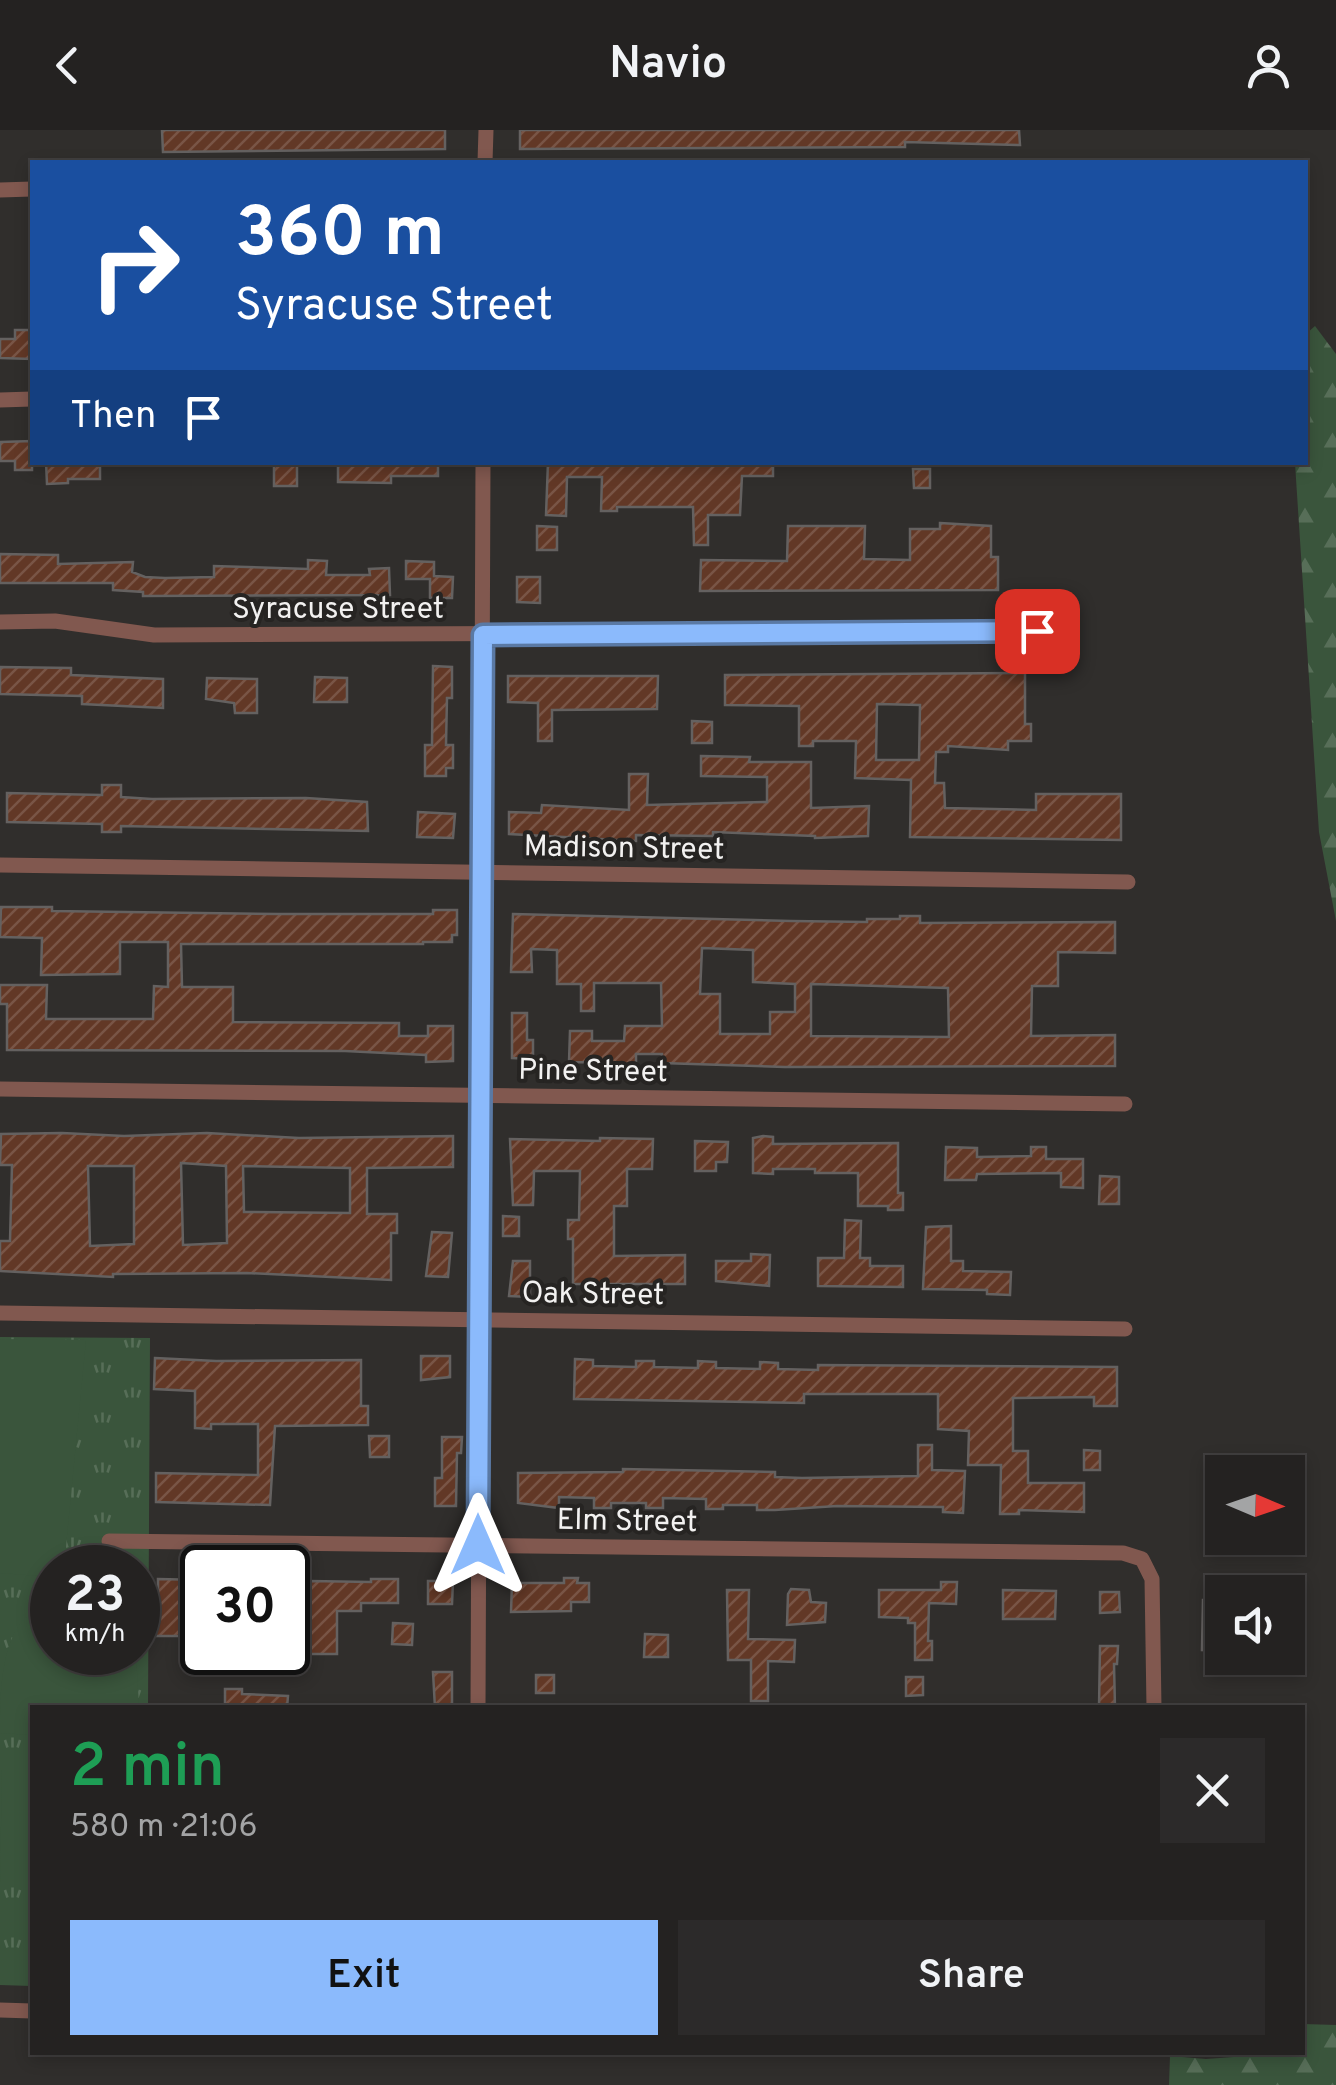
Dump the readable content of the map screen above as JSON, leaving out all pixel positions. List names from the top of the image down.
{
  "streets": {
    "street": [
      "Syracuse Street",
      "Madison Street",
      "Pine Street",
      "Oak Street",
      "Elm Street"
    ]
  },
  "north": "right",
  "page": {
    "header": "Navio",
    "turn": ["360 m", "Syracuse Street"],
    "then": "Then",
    "speed": "23 km/h",
    "limit": "30",
    "heading": ["2 min", "580 m · 21:06"],
    "buttons": ["Exit", "Share"]
  }
}
